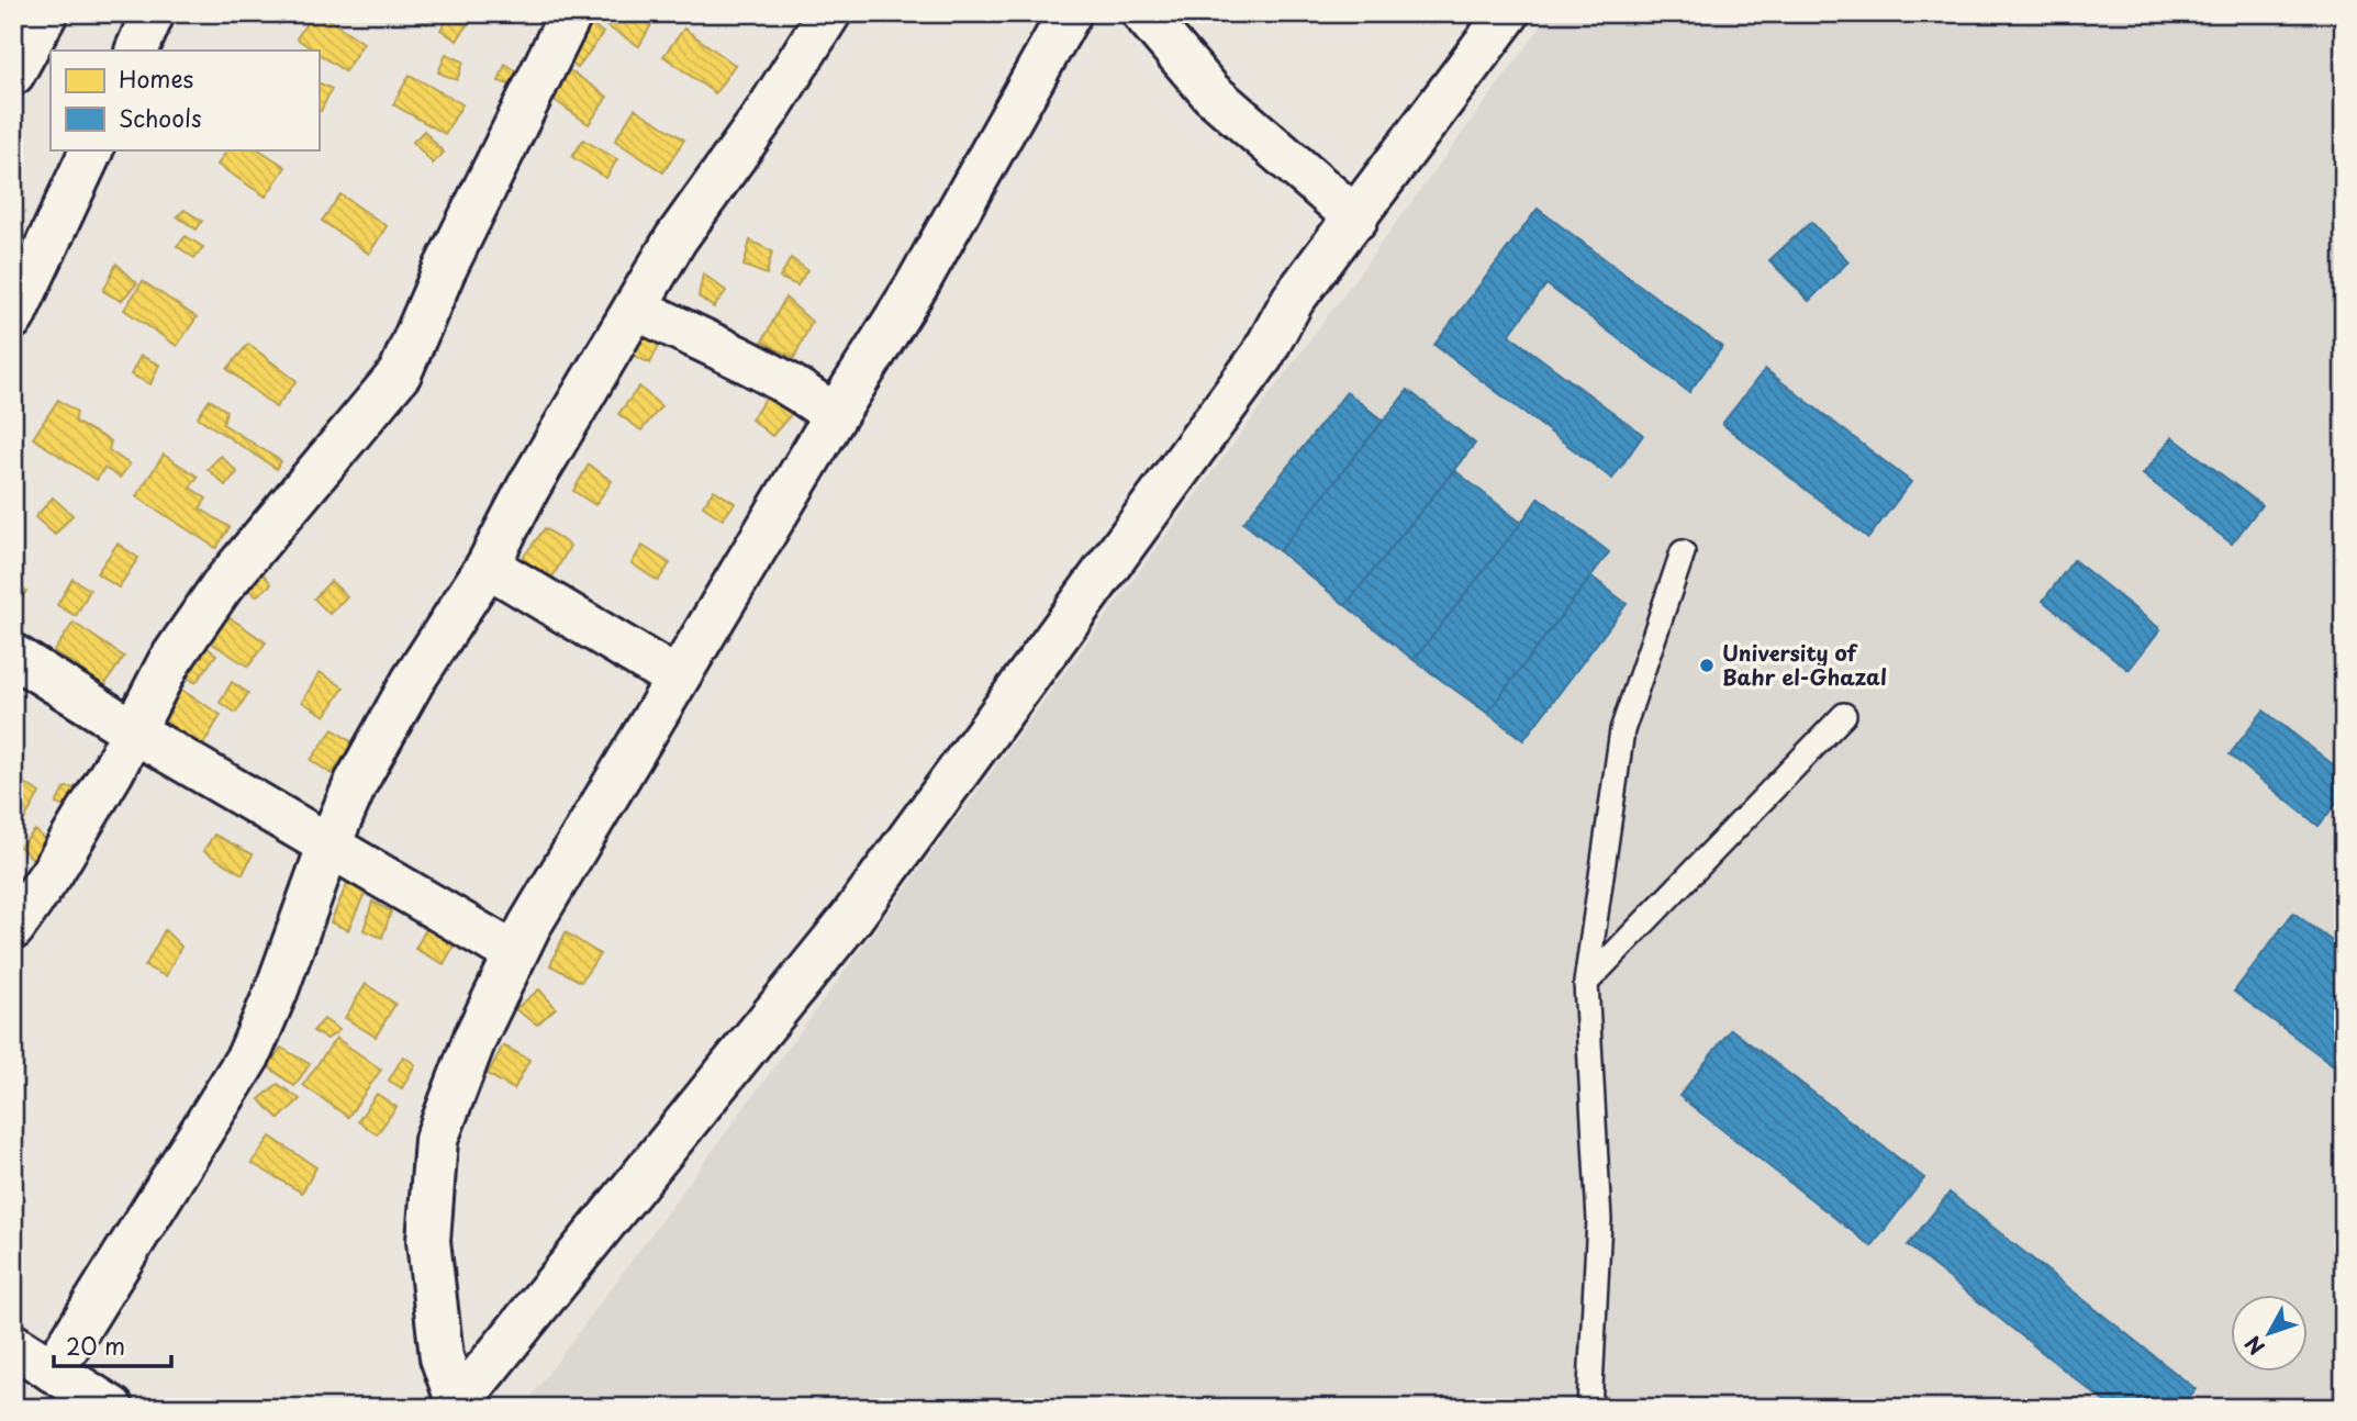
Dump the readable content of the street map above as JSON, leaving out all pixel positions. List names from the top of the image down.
{
  "places": ["University of Bahr el-Ghazal"],
  "legend": ["Homes", "Schools"],
  "scale_bar": "20 m",
  "north": "bottom left"
}
